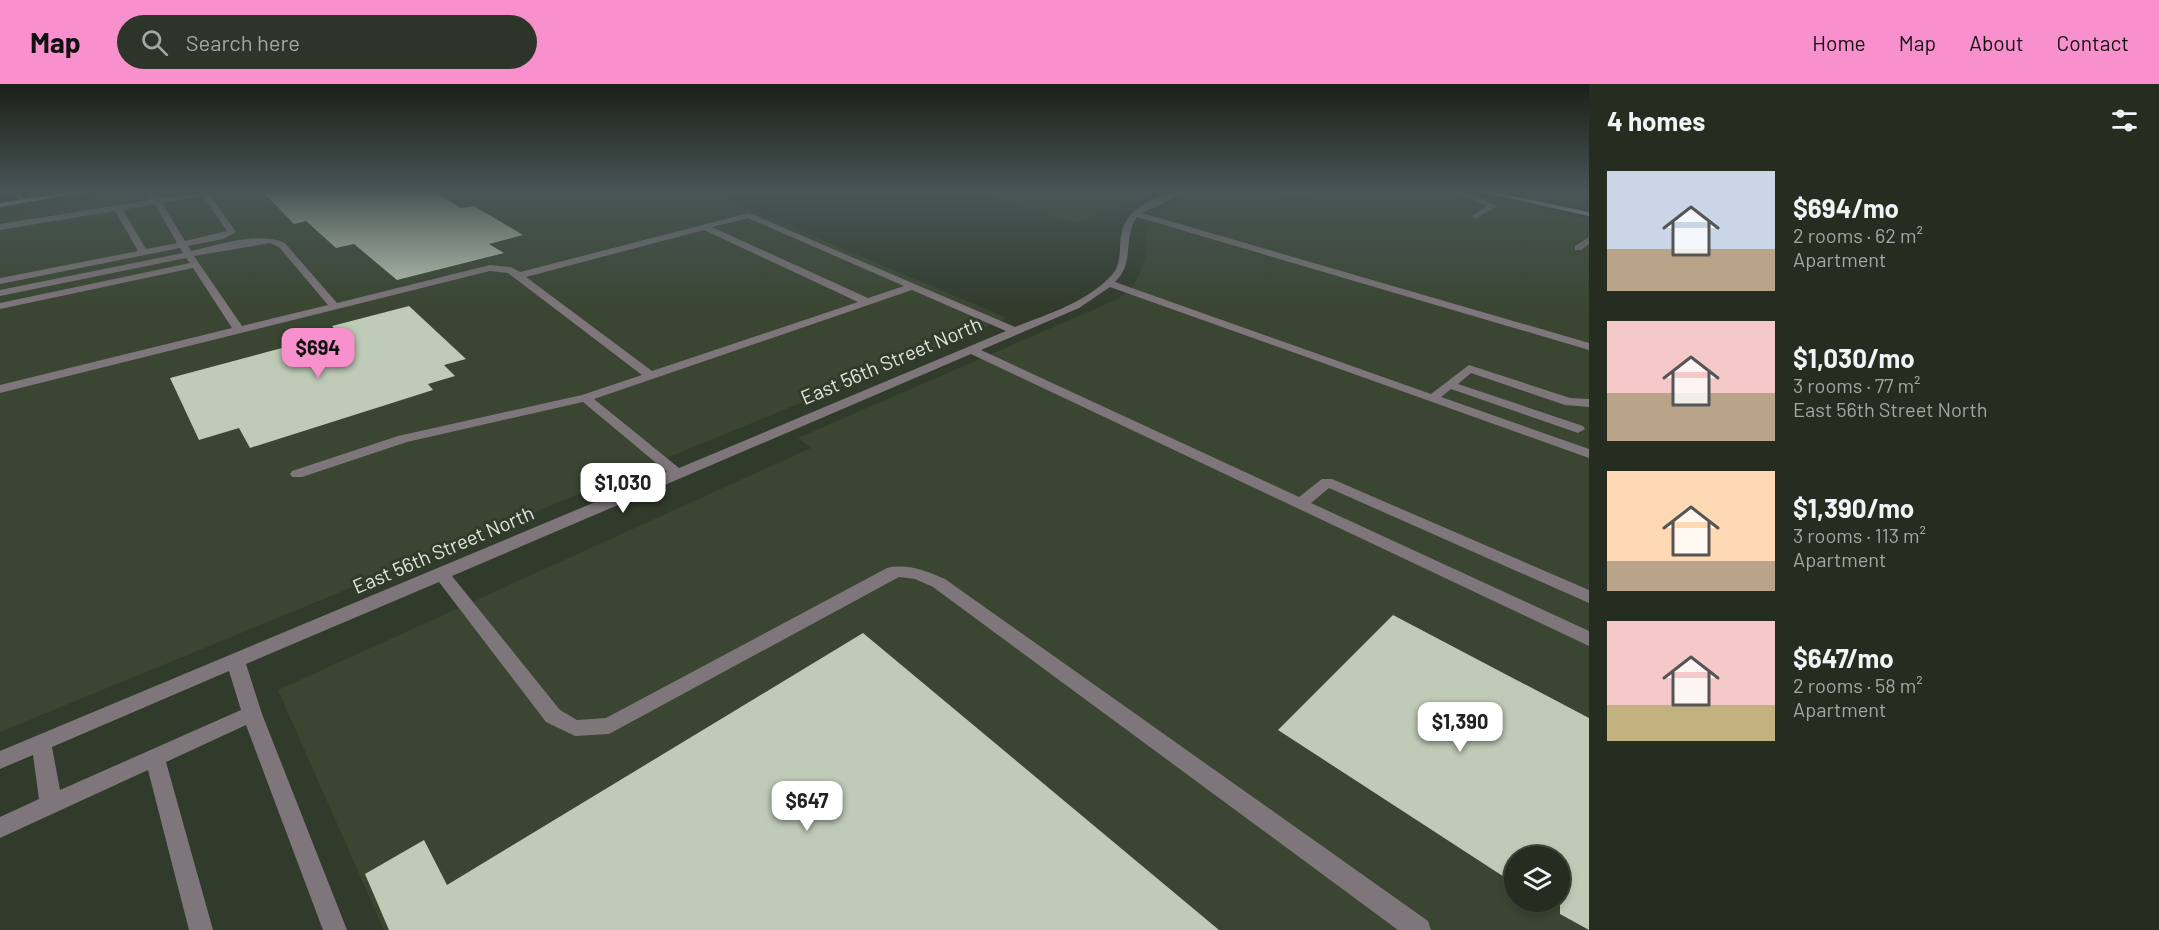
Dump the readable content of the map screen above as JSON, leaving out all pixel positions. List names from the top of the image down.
{
  "streets": {
    "street": ["East 56th Street North"]
  },
  "page": {
    "header": "Map",
    "search": "Search here",
    "nav": [
      "Home",
      "Map",
      "About",
      "Contact"
    ],
    "heading": "4 homes",
    "list": [
      {
        "name": "$694/mo",
        "note": "2 rooms · 62 m² · Apartment"
      },
      {
        "name": "$1,030/mo",
        "note": "3 rooms · 77 m² · East 56th Street North"
      },
      {
        "name": "$1,390/mo",
        "note": "3 rooms · 113 m² · Apartment"
      },
      {
        "name": "$647/mo",
        "note": "2 rooms · 58 m² · Apartment"
      }
    ],
    "price": [
      "$694",
      "$1,030",
      "$1,390",
      "$647"
    ]
  }
}
